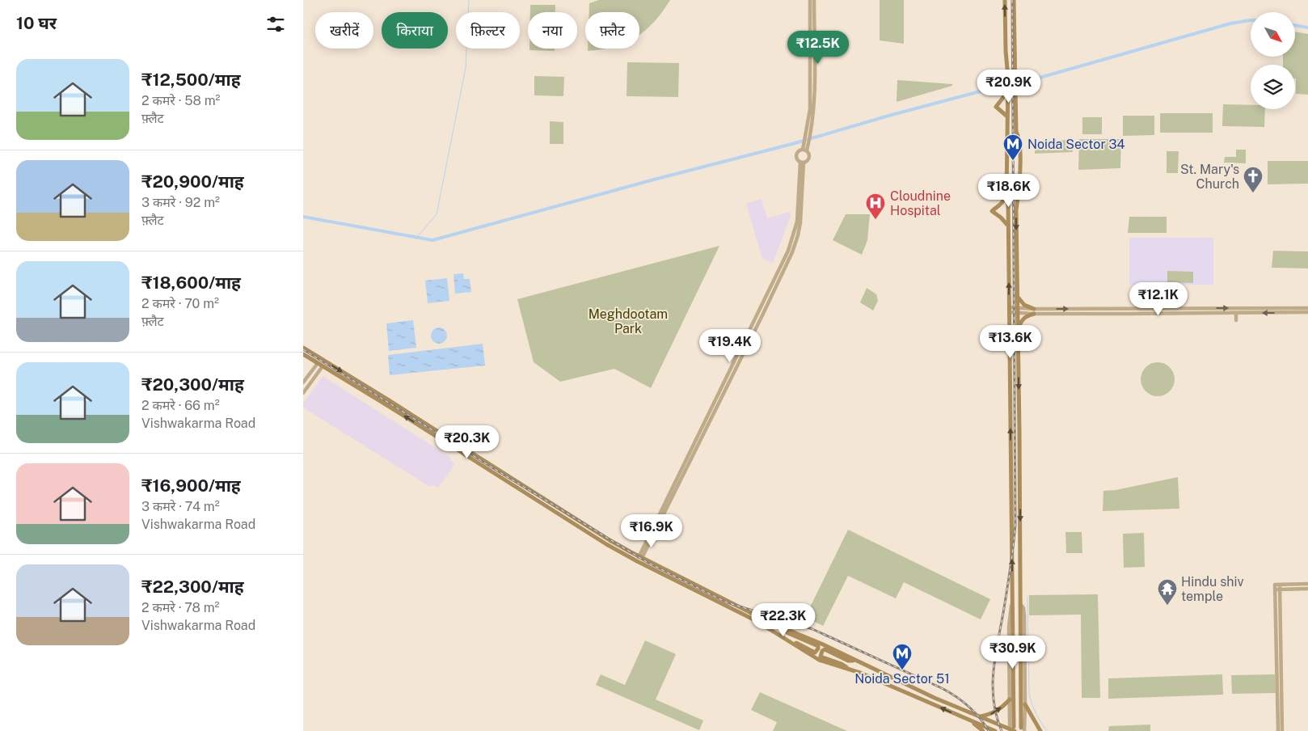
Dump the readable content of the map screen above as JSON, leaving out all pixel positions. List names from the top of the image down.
{
  "parks": ["Meghdootam Park"],
  "places": {
    "metro station": ["Noida Sector 34", "Noida Sector 51"],
    "church": ["St. Mary's Church"],
    "hospital": ["Cloudnine Hospital"],
    "temple": ["Hindu shiv temple"]
  },
  "north": "bottom right",
  "page": {
    "heading": "10 घर",
    "chip": [
      "खरीदें",
      "किराया",
      "फ़िल्टर",
      "नया",
      "फ़्लैट"
    ],
    "price": [
      "₹12.5K",
      "₹20.9K",
      "₹18.6K",
      "₹12.1K",
      "₹13.6K",
      "₹19.4K",
      "₹20.3K",
      "₹16.9K",
      "₹22.3K",
      "₹30.9K"
    ],
    "list": [
      {
        "name": "₹12,500/माह",
        "note": "2 कमरे · 58 m² · फ़्लैट"
      },
      {
        "name": "₹20,900/माह",
        "note": "3 कमरे · 92 m² · फ़्लैट"
      },
      {
        "name": "₹18,600/माह",
        "note": "2 कमरे · 70 m² · फ़्लैट"
      },
      {
        "name": "₹20,300/माह",
        "note": "2 कमरे · 66 m² · Vishwakarma Road"
      },
      {
        "name": "₹16,900/माह",
        "note": "3 कमरे · 74 m² · Vishwakarma Road"
      },
      {
        "name": "₹22,300/माह",
        "note": "2 कमरे · 78 m² · Vishwakarma Road"
      }
    ]
  }
}
